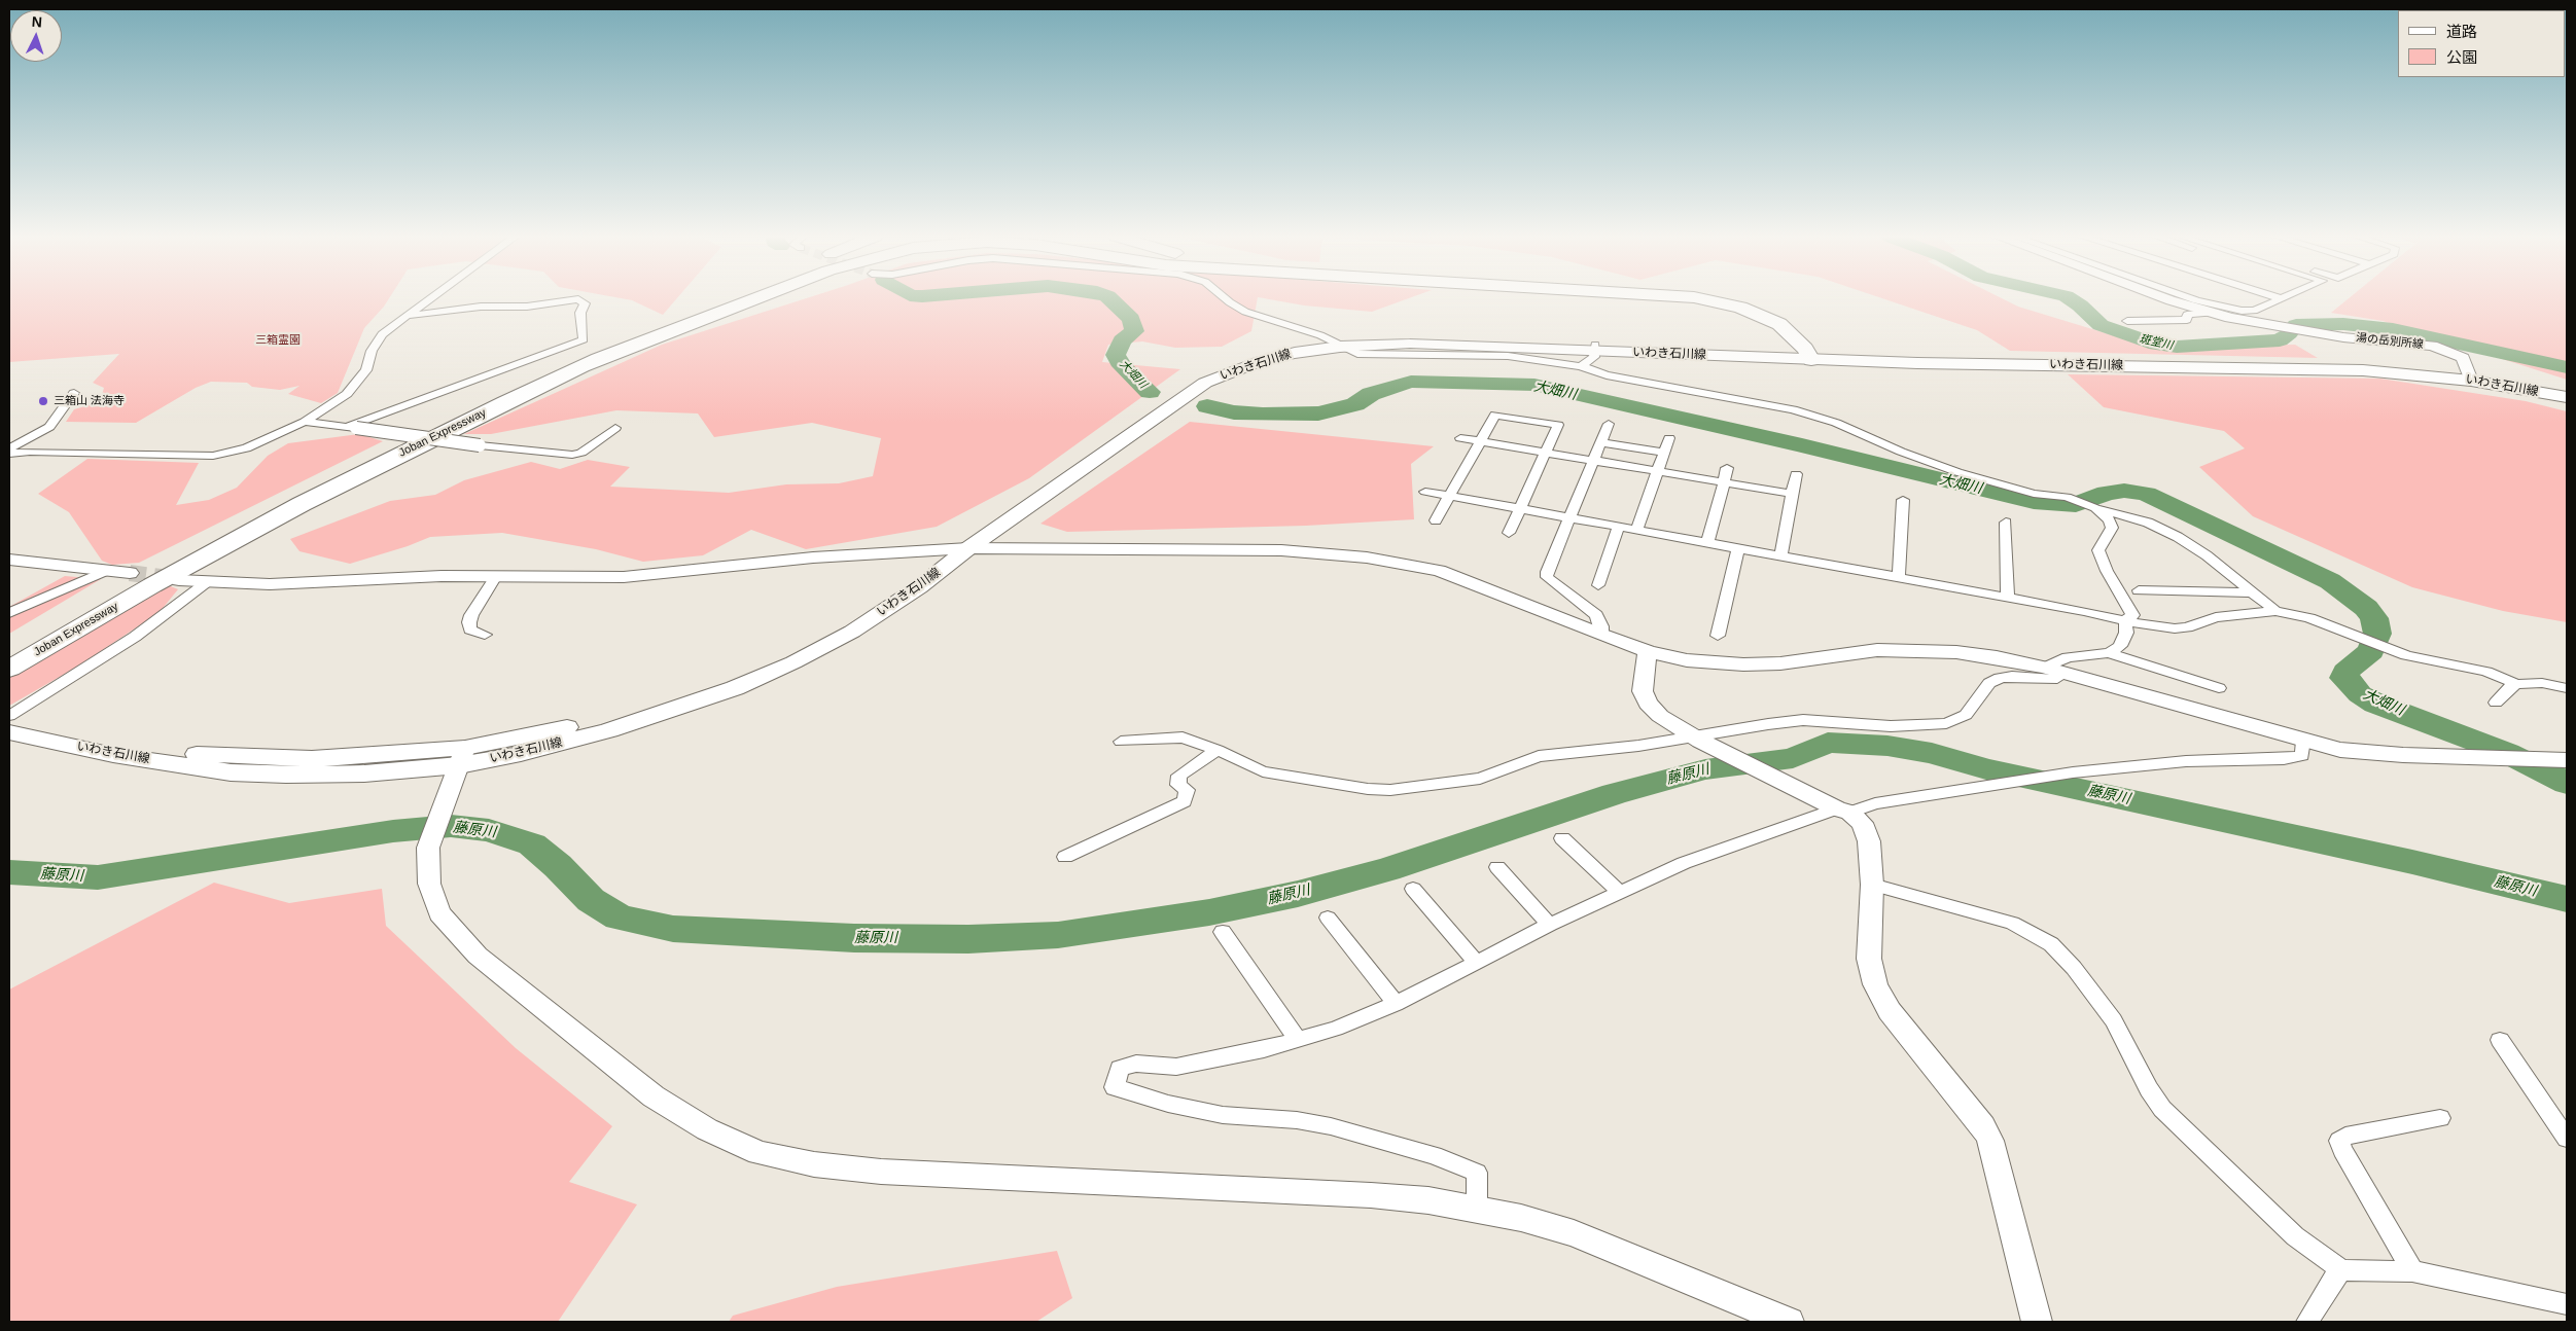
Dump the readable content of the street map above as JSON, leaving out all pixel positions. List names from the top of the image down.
{
  "streets": {
    "highway": ["Joban Expressway"],
    "main road": ["いわき石川線"],
    "street": ["湯の岳別所線"]
  },
  "crossings": [
    ["湯の岳別所線", "いわき石川線"]
  ],
  "water": ["斑堂川", "大畑川", "藤原川"],
  "parks": ["三箱霊園"],
  "places": ["三箱山 法海寺"],
  "legend": ["道路", "公園"],
  "north": "top"
}
